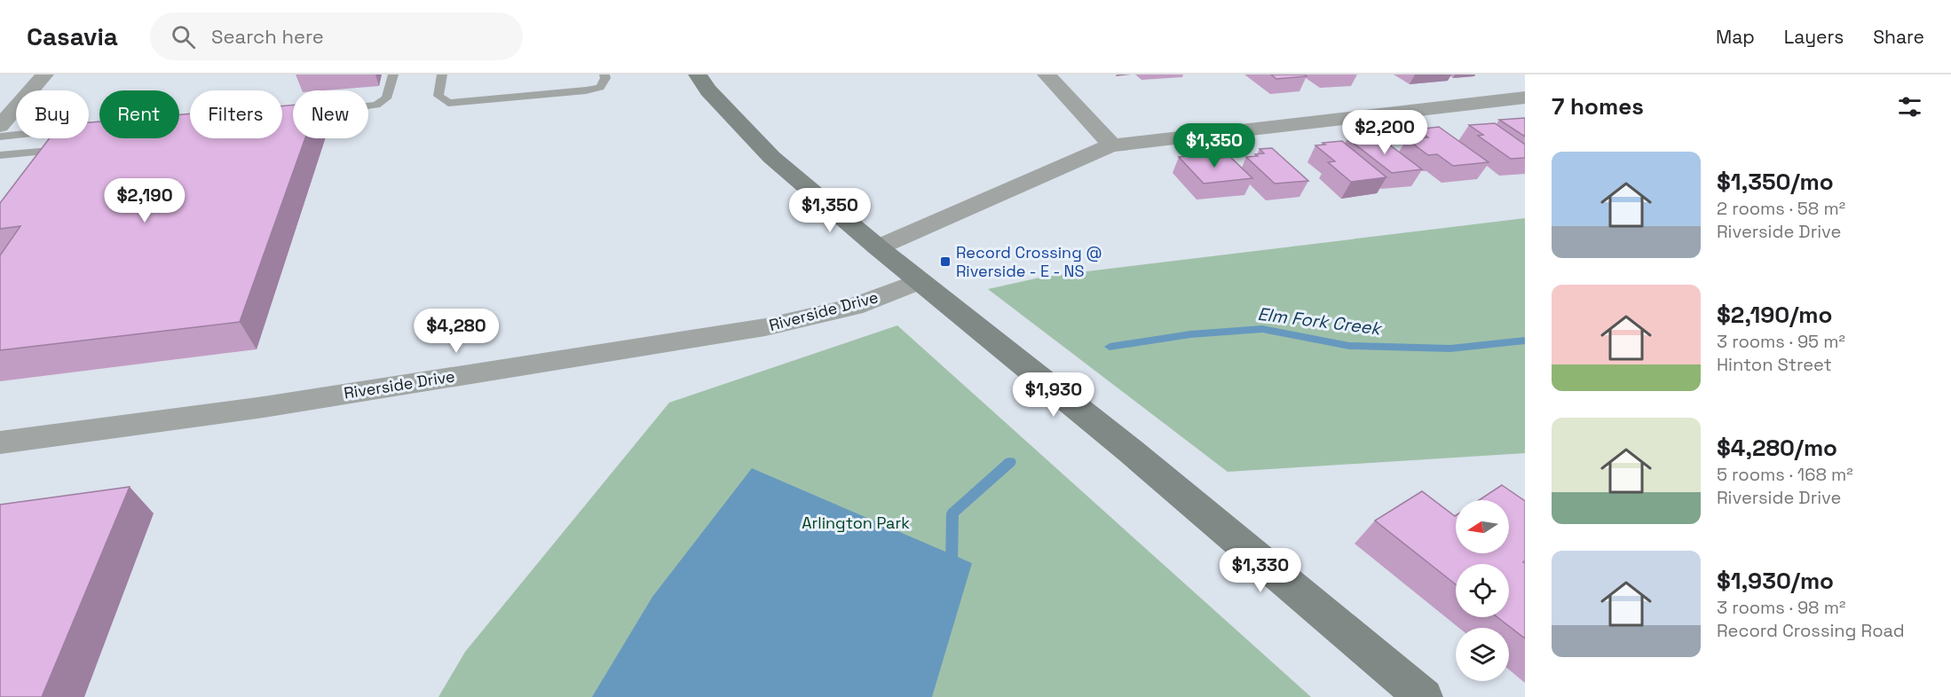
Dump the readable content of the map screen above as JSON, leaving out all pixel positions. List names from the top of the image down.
{
  "streets": {
    "street": ["Riverside Drive"]
  },
  "water": ["Elm Fork Creek"],
  "parks": ["Arlington Park"],
  "places": {
    "transit": ["Record Crossing @ Riverside - E - NS"]
  },
  "north": "left",
  "page": {
    "header": "Casavia",
    "search": "Search here",
    "nav": ["Map", "Layers", "Share"],
    "heading": "7 homes",
    "chip": [
      "Buy",
      "Rent",
      "Filters",
      "New"
    ],
    "price": [
      "$2,200",
      "$1,350",
      "$2,190",
      "$1,350",
      "$4,280",
      "$1,930",
      "$1,330"
    ],
    "list": [
      {
        "name": "$1,350/mo",
        "note": "2 rooms · 58 m² · Riverside Drive"
      },
      {
        "name": "$2,190/mo",
        "note": "3 rooms · 95 m² · Hinton Street"
      },
      {
        "name": "$4,280/mo",
        "note": "5 rooms · 168 m² · Riverside Drive"
      },
      {
        "name": "$1,930/mo",
        "note": "3 rooms · 98 m² · Record Crossing Road"
      }
    ]
  }
}
